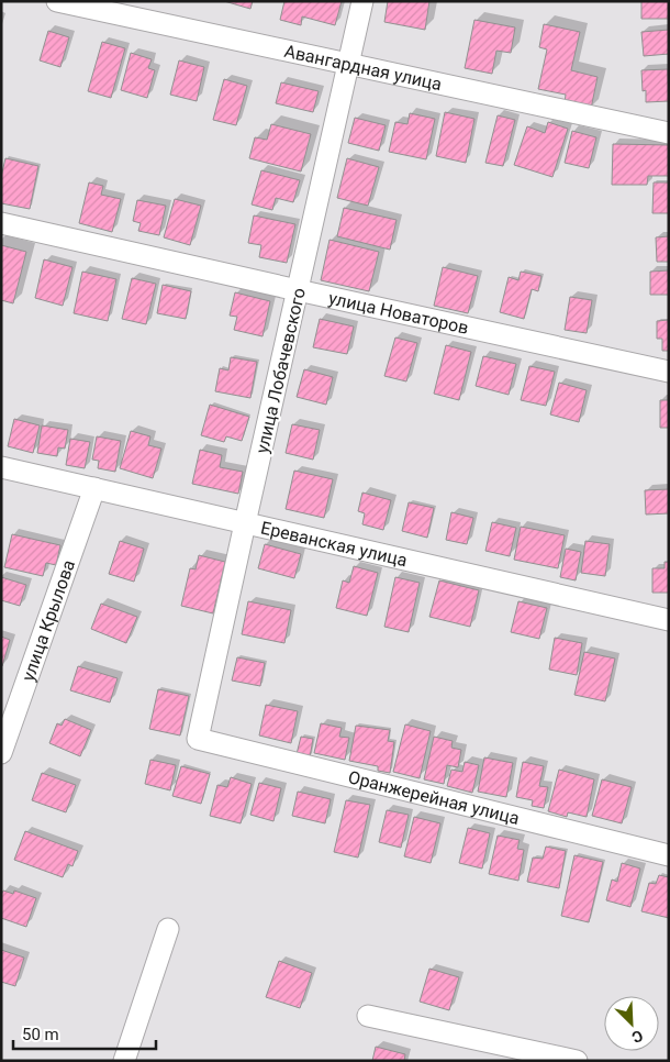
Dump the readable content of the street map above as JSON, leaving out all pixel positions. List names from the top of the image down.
{
  "streets": {
    "street": [
      "Авангардная улица",
      "улица Новаторов",
      "улица Лобачевского",
      "Ереванская улица",
      "улица Крылова",
      "Оранжерейная улица"
    ]
  },
  "crossings": [
    ["Авангардная улица", "улица Лобачевского"],
    ["улица Новаторов", "улица Лобачевского"],
    ["улица Лобачевского", "Ереванская улица"],
    ["улица Лобачевского", "Оранжерейная улица"],
    ["Ереванская улица", "улица Крылова"]
  ],
  "scale_bar": "50 m",
  "north": "bottom right"
}
